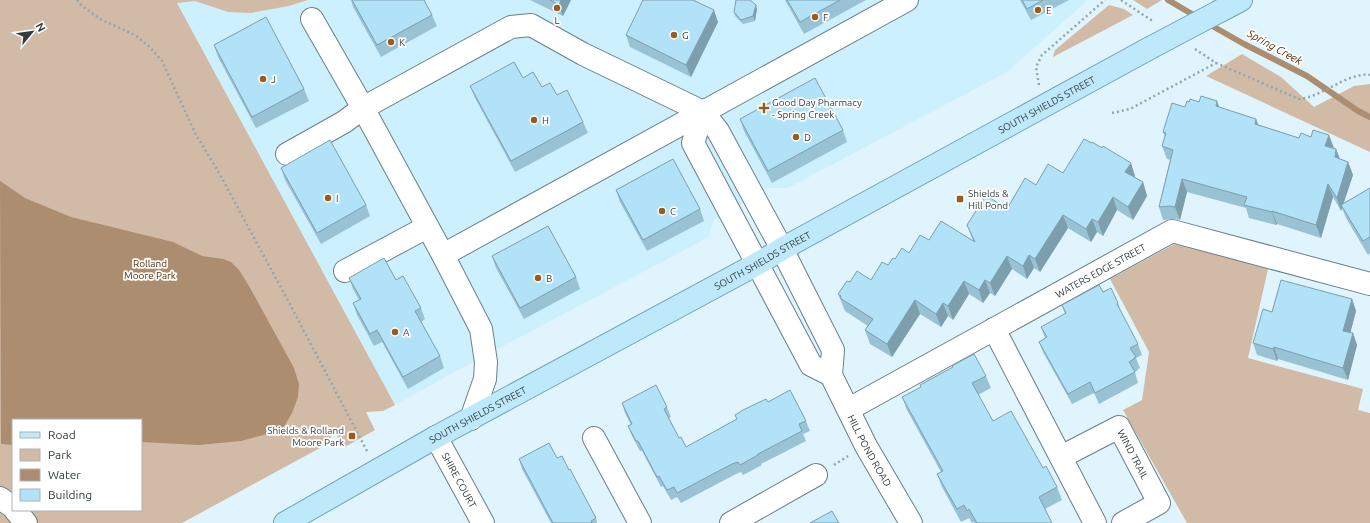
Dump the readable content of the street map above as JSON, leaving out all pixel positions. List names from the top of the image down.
{
  "streets": {
    "main road": ["SOUTH SHIELDS STREET"],
    "street": [
      "WATERS EDGE STREET",
      "HILL POND ROAD",
      "WIND TRAIL",
      "SHIRE COURT"
    ]
  },
  "crossings": [
    ["SOUTH SHIELDS STREET", "SHIRE COURT"],
    ["WATERS EDGE STREET", "HILL POND ROAD"]
  ],
  "water": ["Spring Creek"],
  "parks": ["Rolland Moore Park"],
  "places": {
    "other": [
      "L",
      "E",
      "F",
      "G",
      "K",
      "J",
      "H",
      "D",
      "I",
      "C",
      "B",
      "A"
    ],
    "health": ["Good Day Pharmacy - Spring Creek"],
    "transit": ["Shields & Hill Pond", "Shields & Rolland Moore Park"]
  },
  "legend": [
    "Road",
    "Park",
    "Water",
    "Building"
  ],
  "north": "top right"
}
